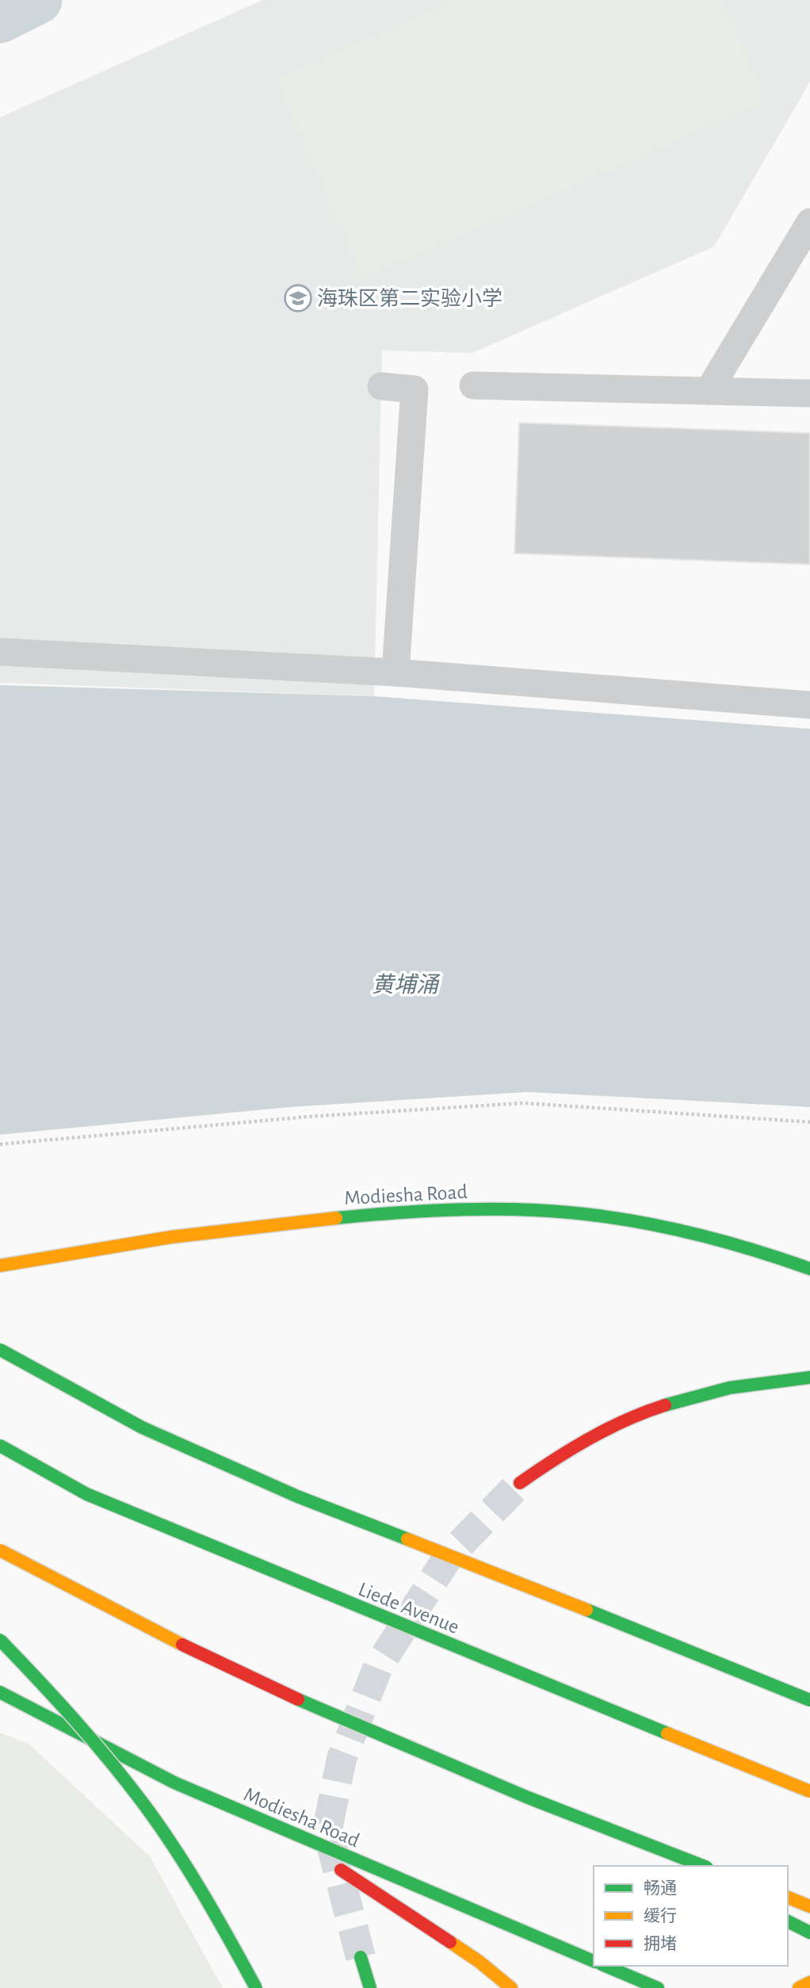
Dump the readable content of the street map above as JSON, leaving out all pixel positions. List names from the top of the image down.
{
  "streets": {
    "main road": ["Modiesha Road", "Liede Avenue"]
  },
  "water": ["黄埔涌"],
  "places": {
    "school or university": ["海珠区第二实验小学"]
  },
  "legend": ["畅通", "缓行", "拥堵"]
}
